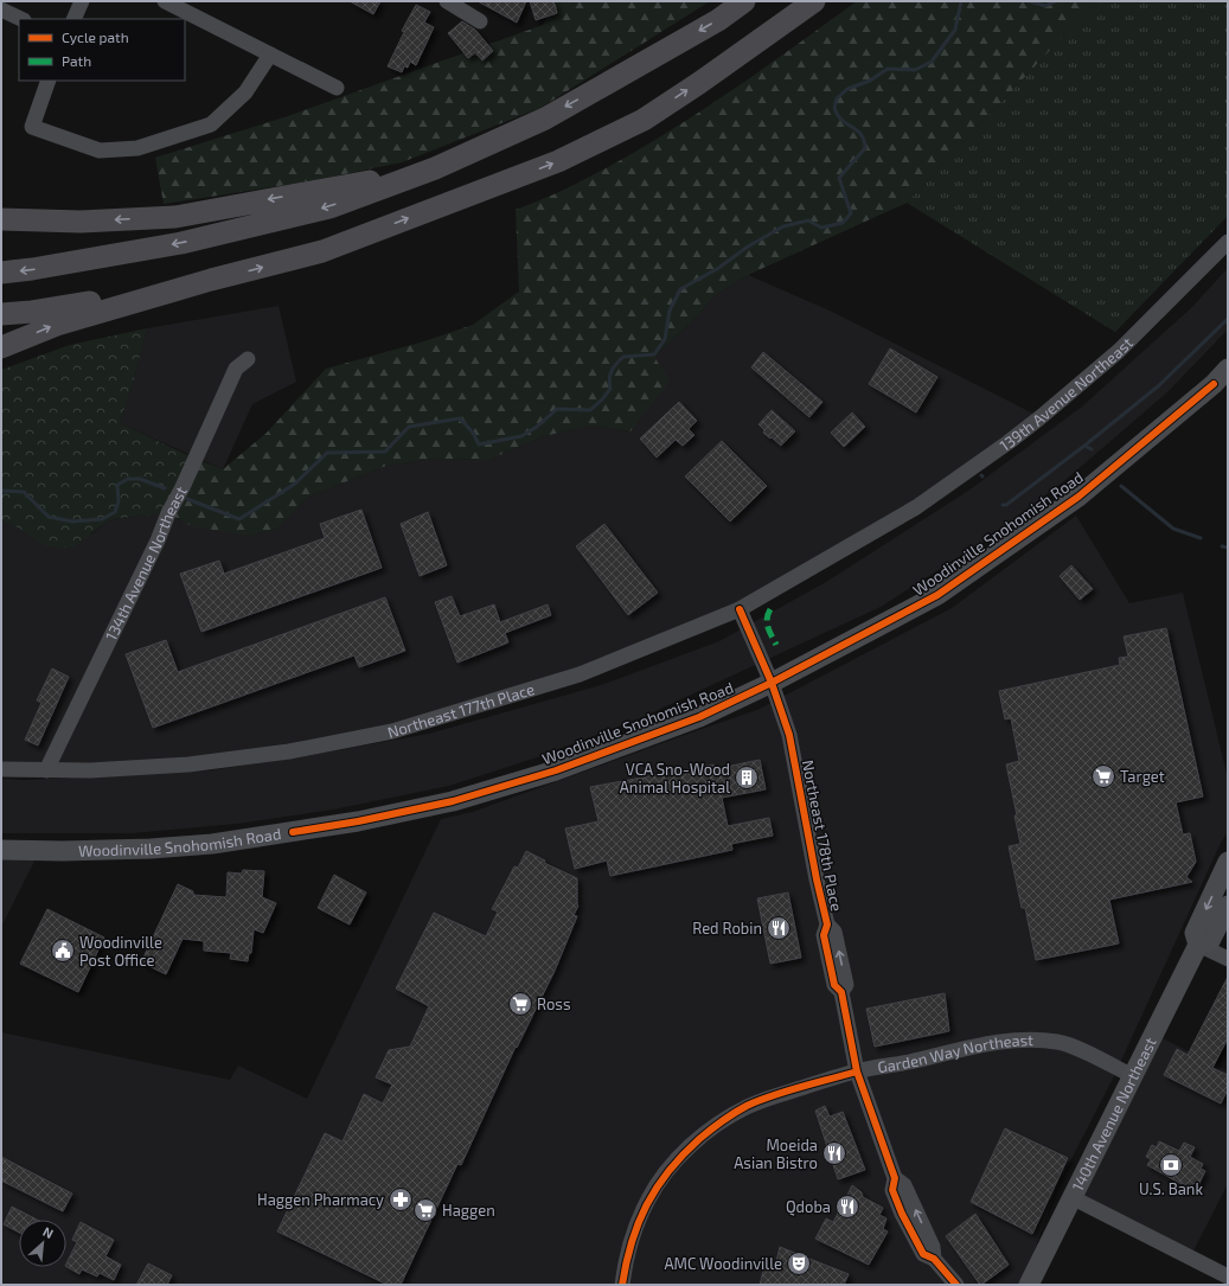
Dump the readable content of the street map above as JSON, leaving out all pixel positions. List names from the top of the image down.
{
  "streets": {
    "main road": ["Woodinville Snohomish Road", "140th Avenue Northeast"],
    "street": [
      "139th Avenue Northeast",
      "134th Avenue Northeast",
      "Northeast 177th Place",
      "Northeast 178th Place",
      "Garden Way Northeast"
    ]
  },
  "crossings": [
    ["139th Avenue Northeast", "Northeast 177th Place"],
    ["Woodinville Snohomish Road", "Northeast 178th Place"],
    ["134th Avenue Northeast", "Northeast 177th Place"],
    ["Northeast 177th Place", "Northeast 178th Place"],
    ["Northeast 178th Place", "Garden Way Northeast"],
    ["Garden Way Northeast", "140th Avenue Northeast"]
  ],
  "places": {
    "supermarket": ["Target", "Ross", "Haggen"],
    "building": ["VCA Sno-Wood Animal Hospital"],
    "restaurant": ["Red Robin", "Moeida Asian Bistro", "Qdoba"],
    "public building": ["Woodinville Post Office"],
    "bank": ["U.S. Bank"],
    "pharmacy": ["Haggen Pharmacy"],
    "theatre": ["AMC Woodinville"]
  },
  "legend": ["Cycle path", "Path"],
  "north": "top right"
}
